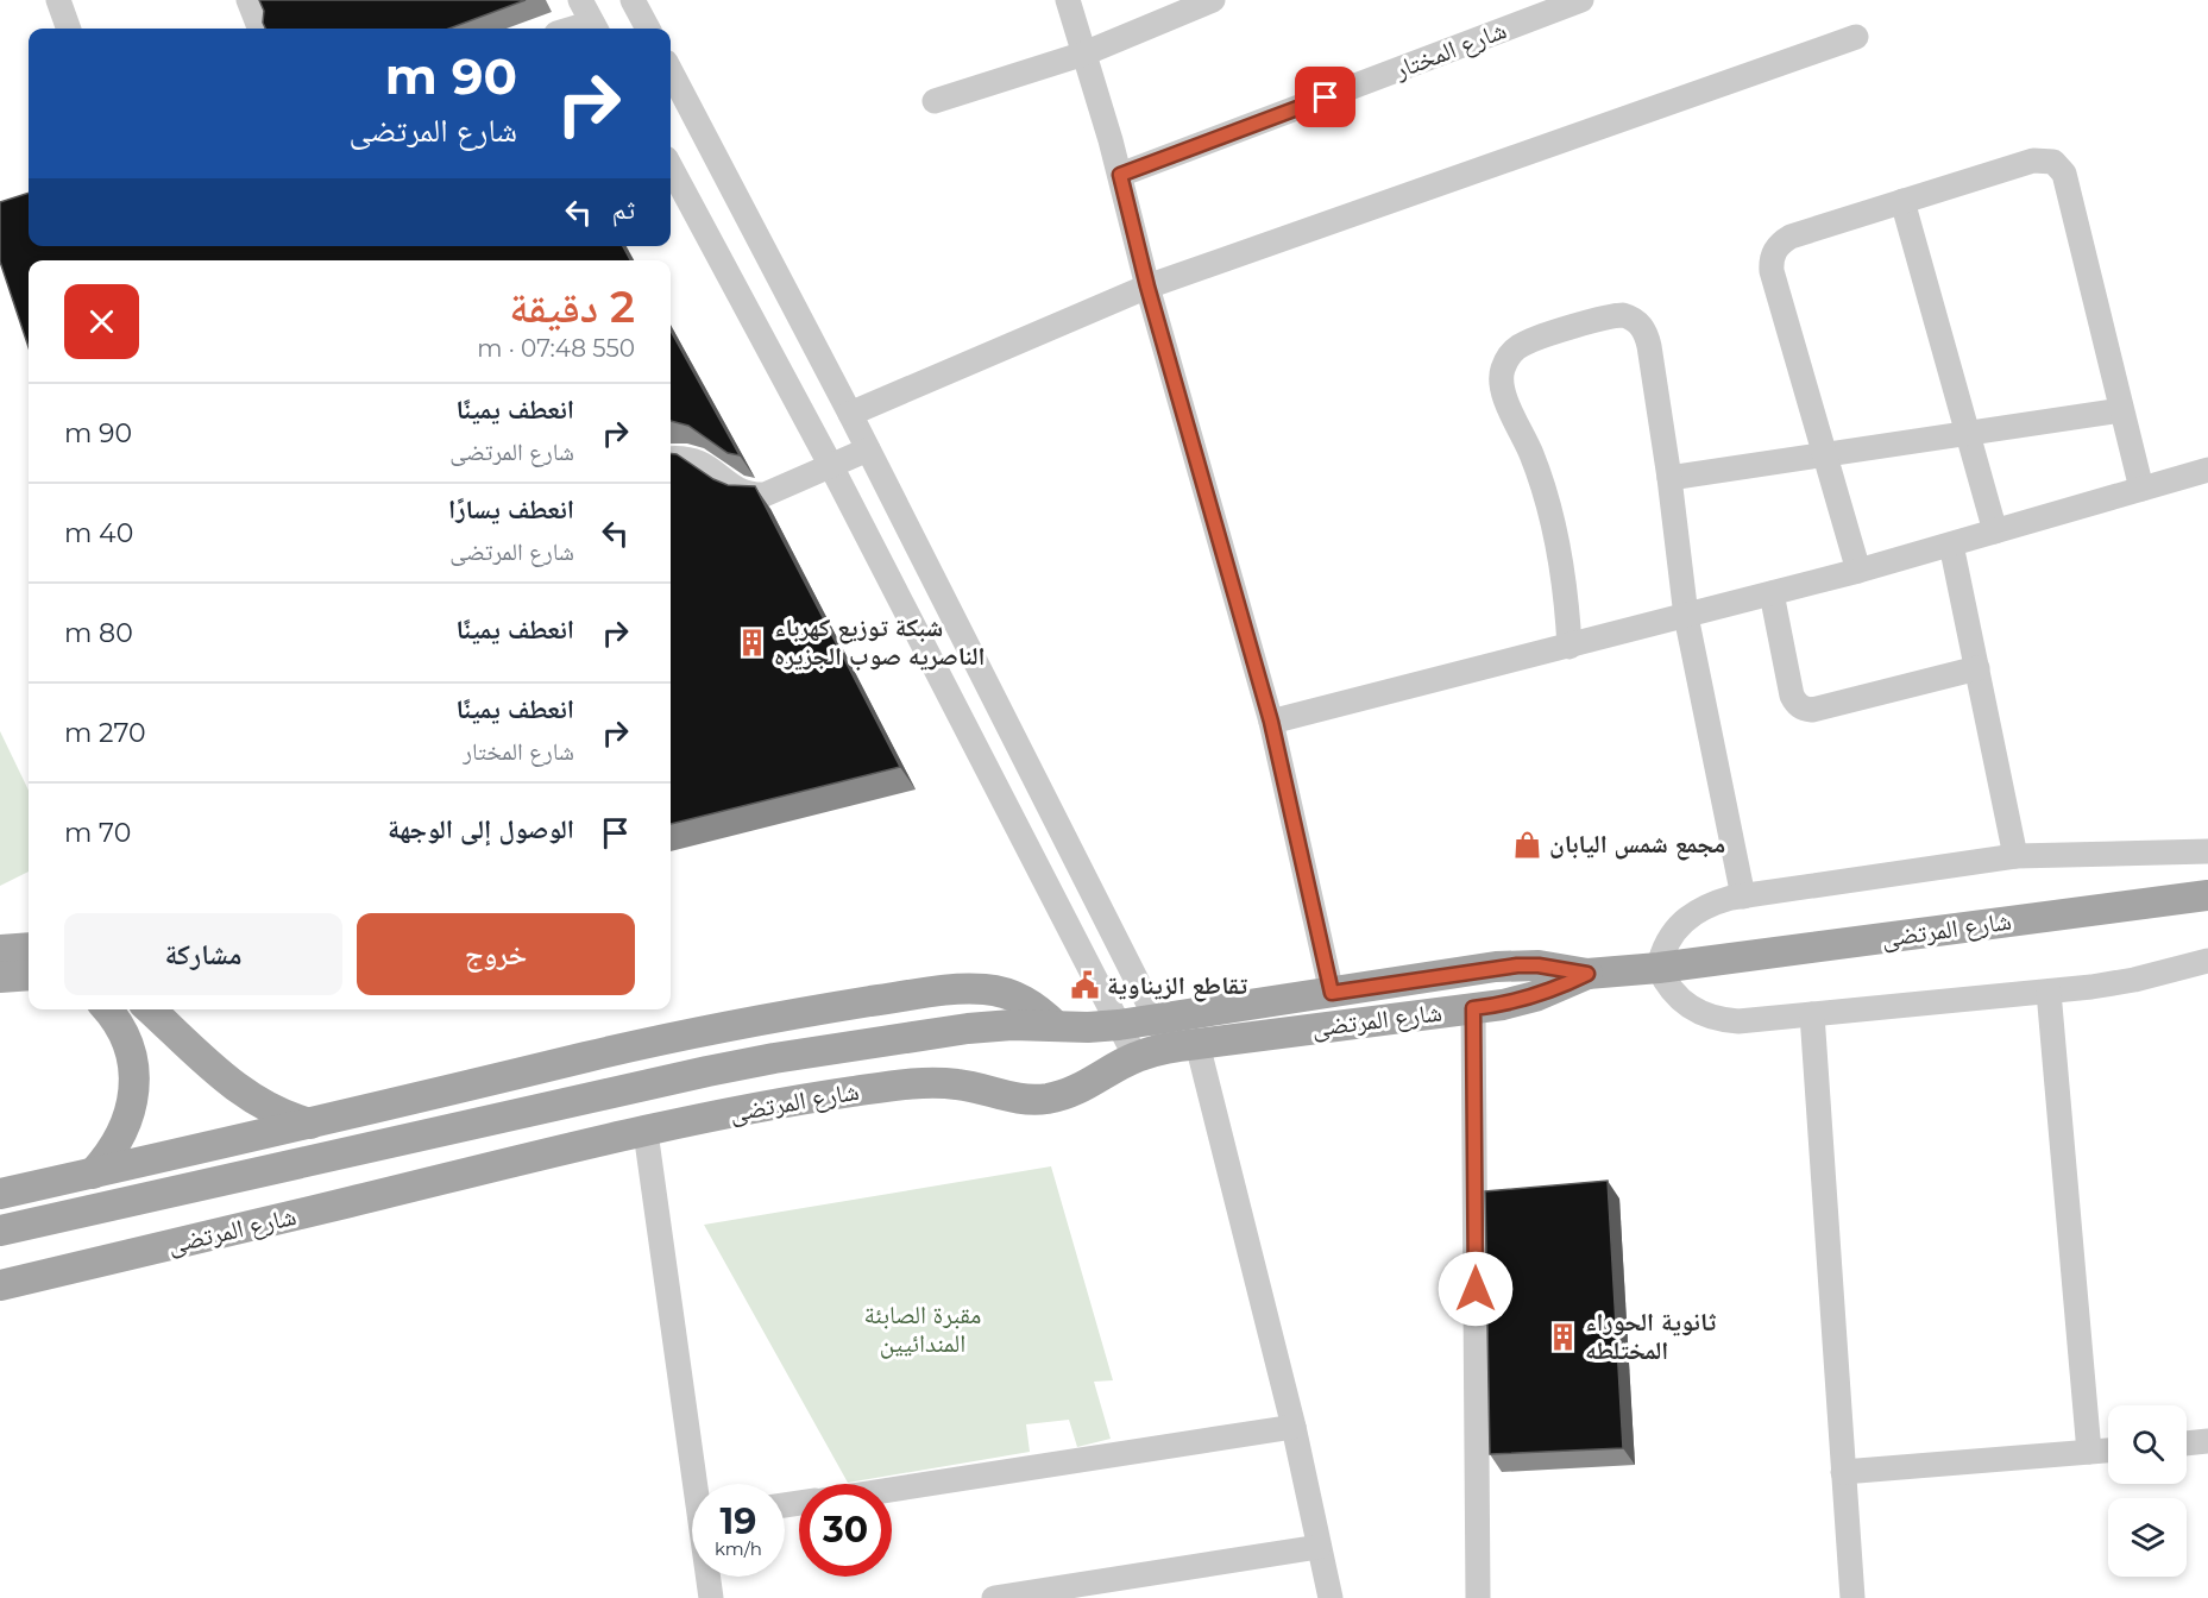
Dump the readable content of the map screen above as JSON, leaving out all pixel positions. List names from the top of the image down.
{
  "streets": {
    "main road": ["شارع المرتضى"],
    "street": ["شارع المختار"]
  },
  "parks": ["مقبرة الصابئة المندائيين"],
  "places": {
    "building": ["شبكة توزيع كهرباء الناصريه صوب الجزيره", "ثانوية الحوراء المختلطه"],
    "shop": ["مجمع شمس اليابان"],
    "public building": ["تقاطع الزيناوية"]
  },
  "page": {
    "turn": ["90 m", "شارع المرتضى"],
    "then": "ثم",
    "heading": ["2 دقيقة", "550 m · 07:48"],
    "list": [
      {
        "name": "انعطف يمينًا",
        "note": "شارع المرتضى",
        "value": "90 m"
      },
      {
        "name": "انعطف يسارًا",
        "note": "شارع المرتضى",
        "value": "40 m"
      },
      {
        "name": "انعطف يمينًا",
        "value": "80 m"
      },
      {
        "name": "انعطف يمينًا",
        "note": "شارع المختار",
        "value": "270 m"
      },
      {
        "name": "الوصول إلى الوجهة",
        "value": "70 m"
      }
    ],
    "buttons": ["خروج", "مشاركة"],
    "speed": "19 km/h",
    "limit": "30"
  }
}
